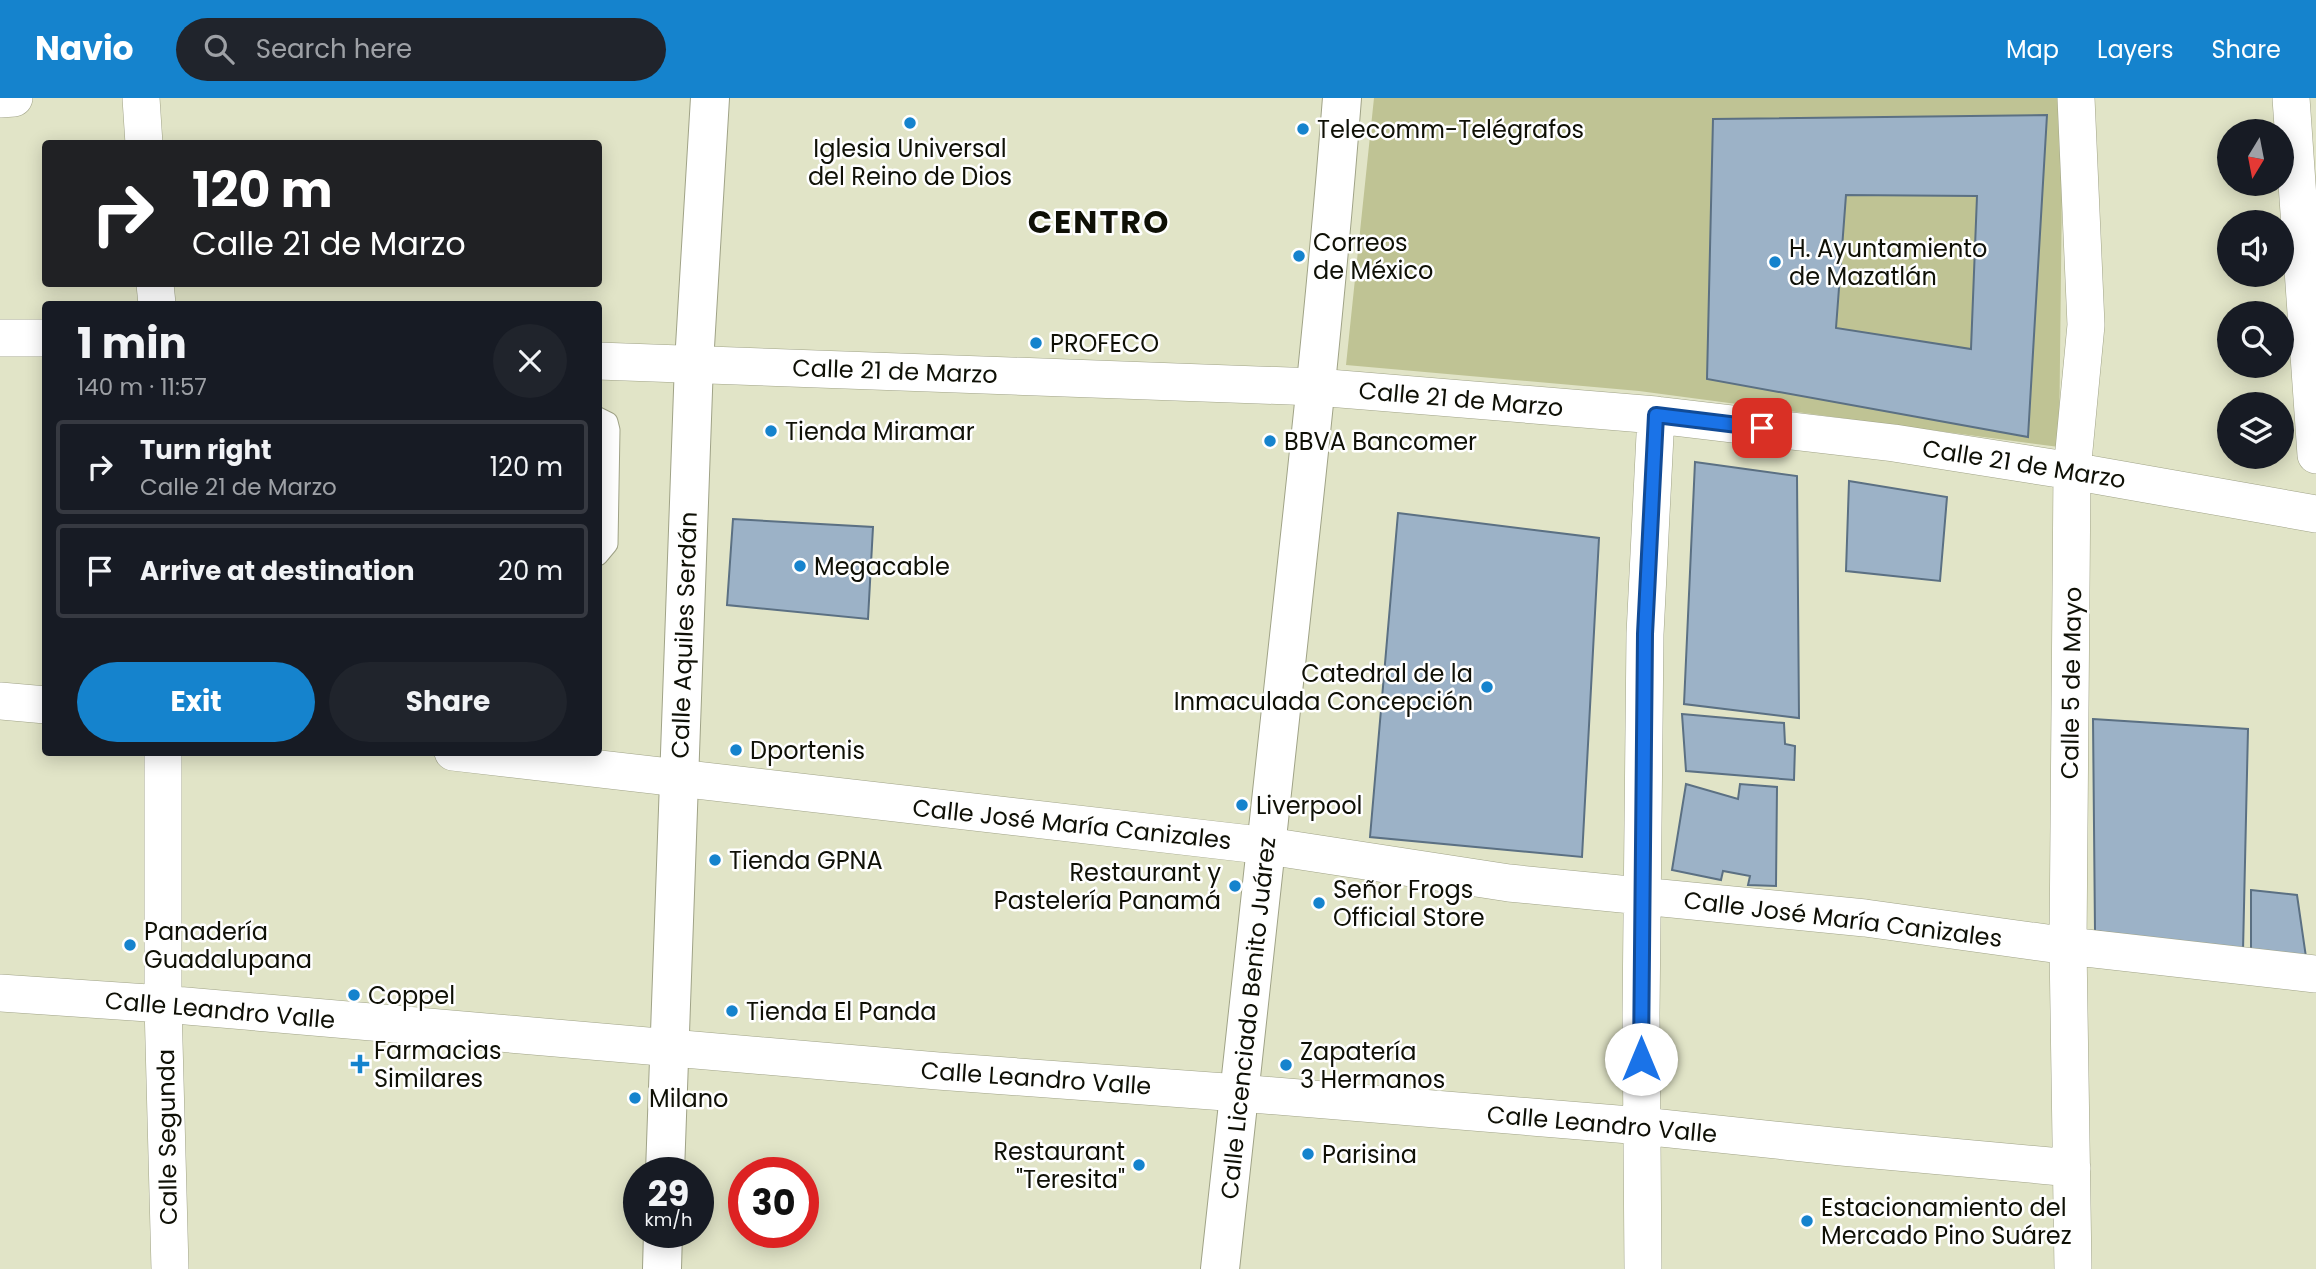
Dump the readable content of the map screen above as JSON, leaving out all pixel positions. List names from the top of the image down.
{
  "streets": {
    "street": [
      "Calle 21 de Marzo",
      "Calle Aquiles Serdán",
      "Calle 5 de Mayo",
      "Calle José María Canizales",
      "Calle Leandro Valle",
      "Calle Licenciado Benito Juárez",
      "Calle Segunda"
    ]
  },
  "crossings": [
    ["Calle 21 de Marzo", "Calle Aquiles Serdán"],
    ["Calle 21 de Marzo", "Calle 5 de Mayo"],
    ["Calle 21 de Marzo", "Calle Licenciado Benito Juárez"],
    ["Calle Aquiles Serdán", "Calle José María Canizales"],
    ["Calle Aquiles Serdán", "Calle Leandro Valle"],
    ["Calle 5 de Mayo", "Calle José María Canizales"],
    ["Calle 5 de Mayo", "Calle Leandro Valle"],
    ["Calle José María Canizales", "Calle Licenciado Benito Juárez"],
    ["Calle Leandro Valle", "Calle Licenciado Benito Juárez"],
    ["Calle Leandro Valle", "Calle Segunda"]
  ],
  "districts": ["CENTRO"],
  "places": {
    "other": [
      "Iglesia Universal del Reino de Dios",
      "Telecomm-Telégrafos",
      "Correos de México",
      "H. Ayuntamiento de Mazatlán",
      "PROFECO",
      "Tienda Miramar",
      "BBVA Bancomer",
      "Megacable",
      "Catedral de la Inmaculada Concepción",
      "Dportenis",
      "Liverpool",
      "Tienda GPNA",
      "Restaurant y Pastelería Panamá",
      "Señor Frogs Official Store",
      "Panadería Guadalupana",
      "Coppel",
      "Tienda El Panda",
      "Zapatería 3 Hermanos",
      "Milano",
      "Parisina",
      "Restaurant \"Teresita\"",
      "Estacionamiento del Mercado Pino Suárez"
    ],
    "health": ["Farmacias Similares"]
  },
  "north": "bottom",
  "page": {
    "header": "Navio",
    "search": "Search here",
    "nav": ["Map", "Layers", "Share"],
    "turn": ["120 m", "Calle 21 de Marzo"],
    "heading": ["1 min", "140 m · 11:57"],
    "list": [
      {
        "name": "Turn right",
        "note": "Calle 21 de Marzo",
        "value": "120 m"
      },
      {
        "name": "Arrive at destination",
        "value": "20 m"
      }
    ],
    "buttons": ["Exit", "Share"],
    "speed": "29 km/h",
    "limit": "30"
  }
}
